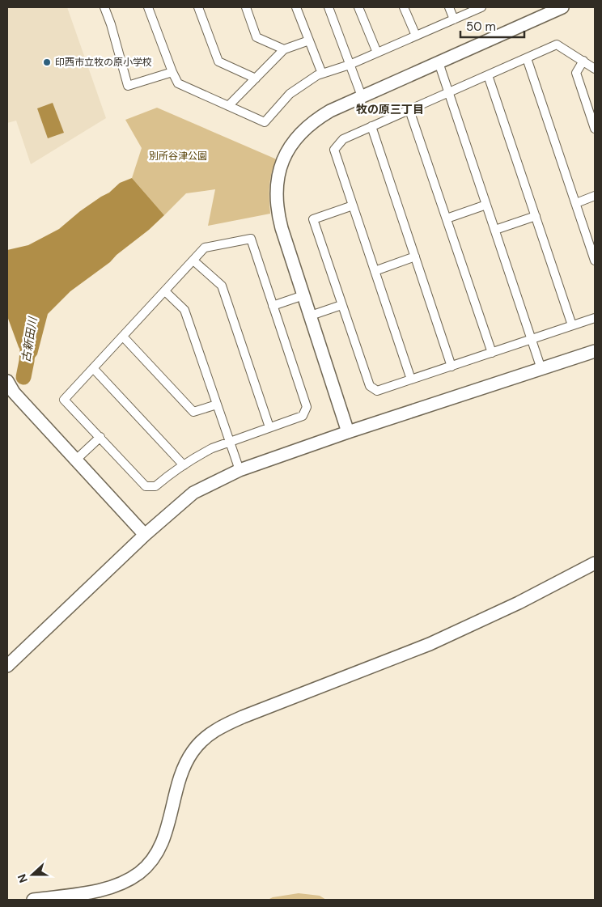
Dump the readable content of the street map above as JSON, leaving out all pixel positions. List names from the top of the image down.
{
  "districts": ["牧の原三丁目"],
  "water": ["古新田川"],
  "parks": ["別所谷津公園"],
  "places": ["印西市立牧の原小学校"],
  "scale_bar": "50 m",
  "north": "left"
}
